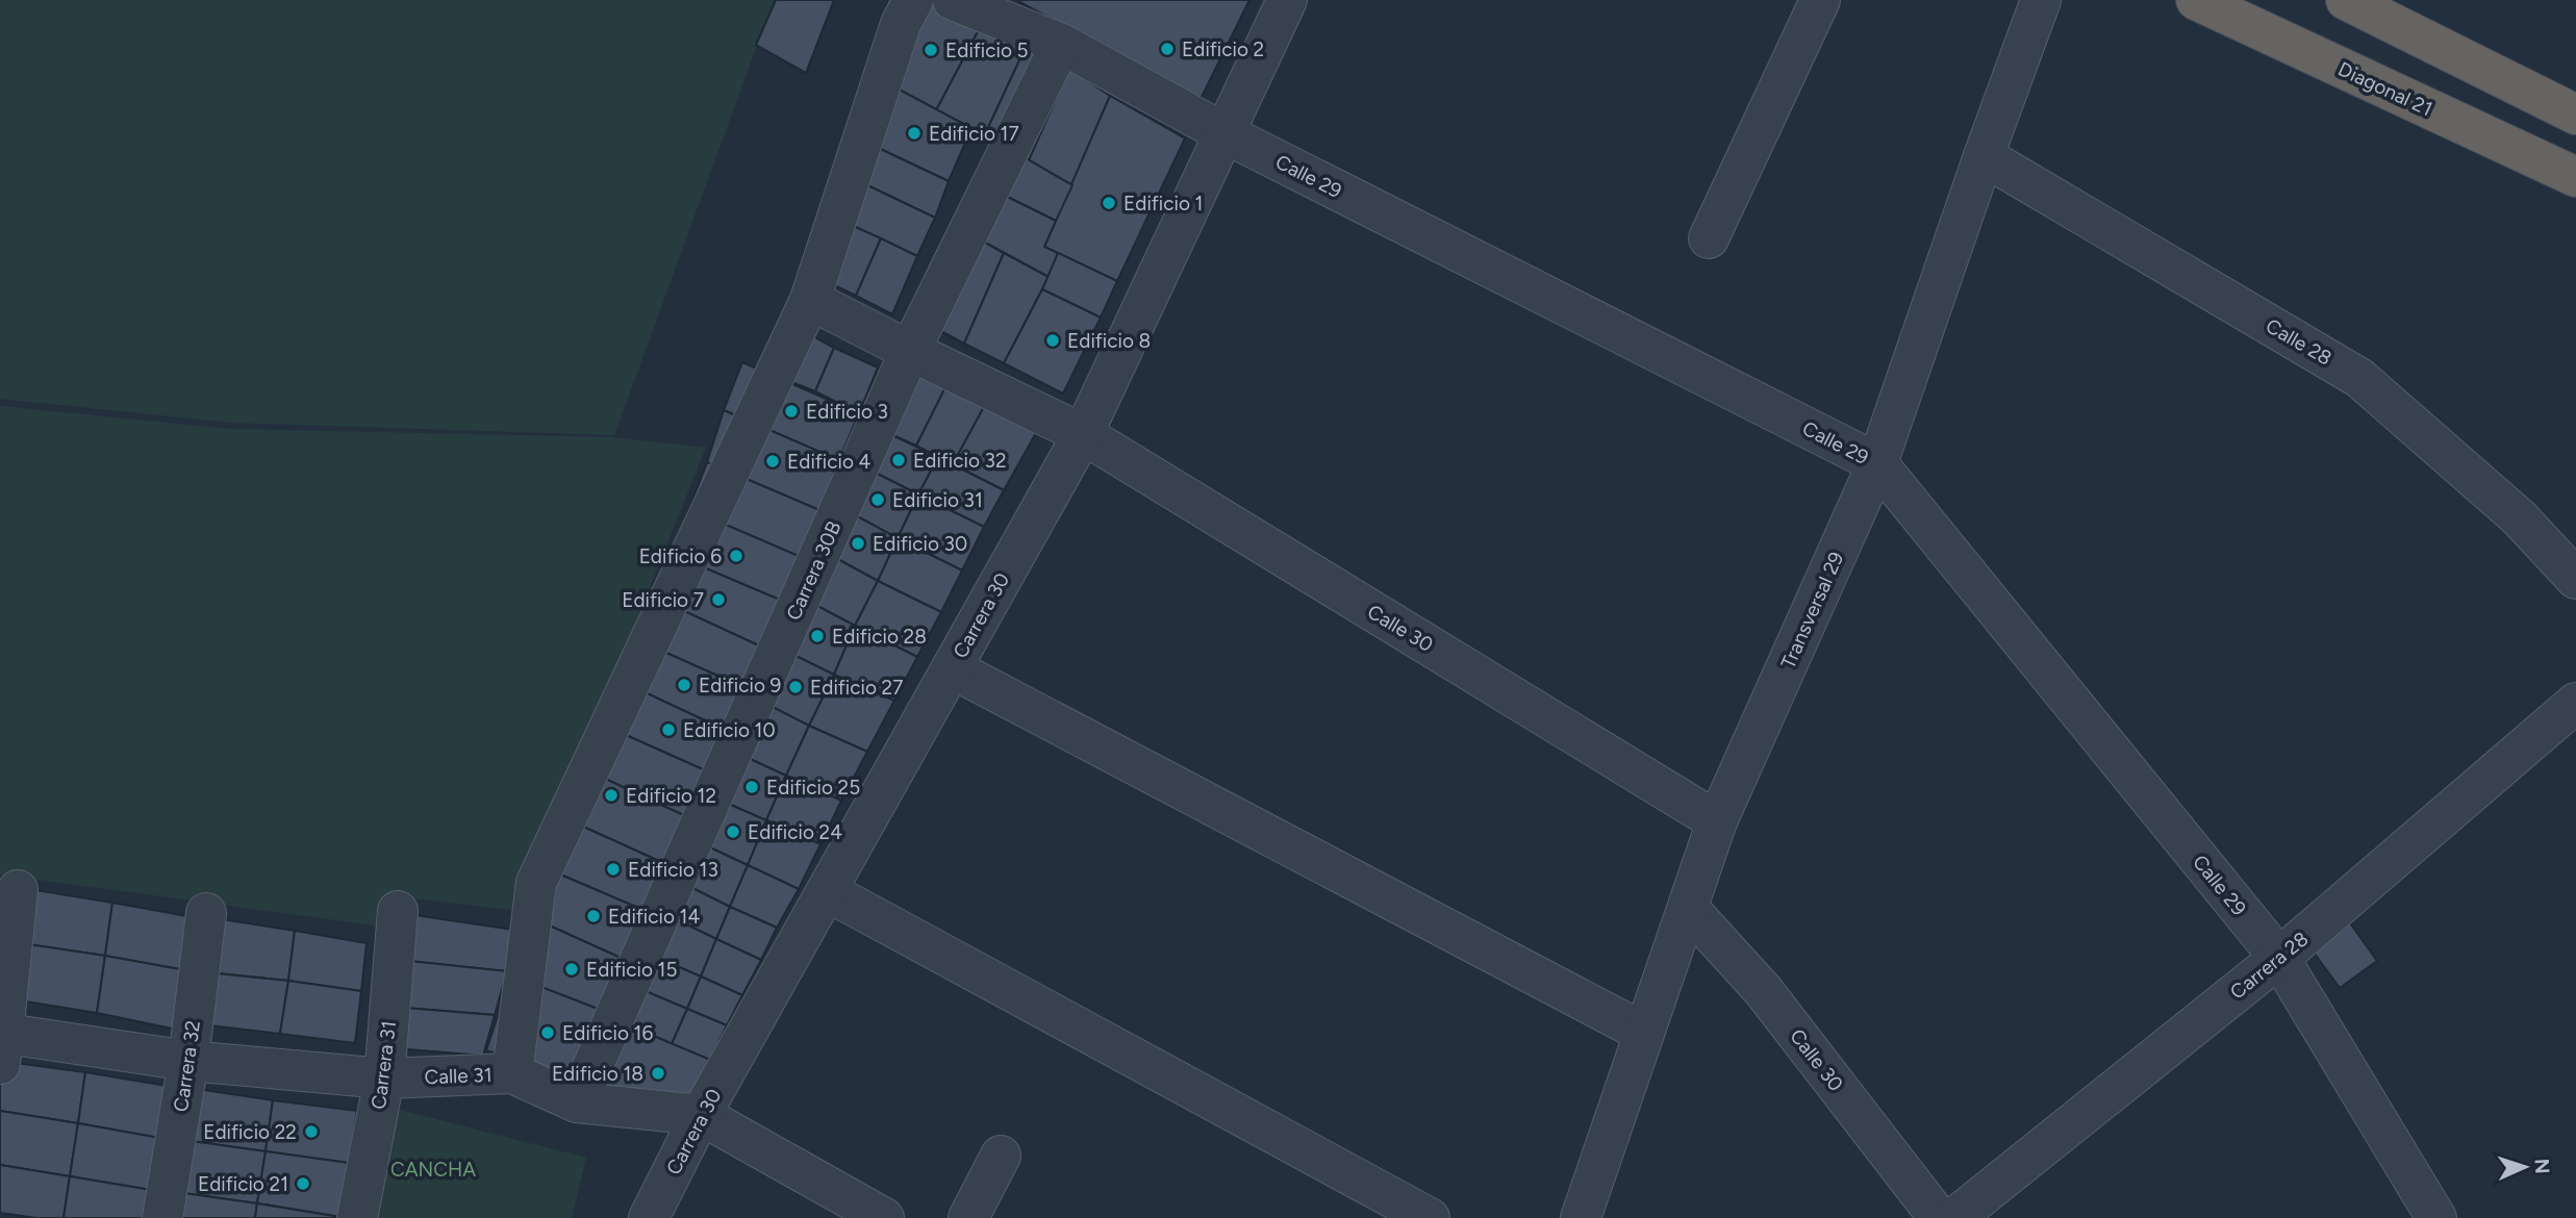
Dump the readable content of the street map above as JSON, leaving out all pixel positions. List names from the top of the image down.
{
  "streets": {
    "highway": ["Diagonal 21"],
    "street": [
      "Calle 29",
      "Calle 28",
      "Carrera 30B",
      "Transversal 29",
      "Carrera 30",
      "Calle 30",
      "Carrera 28",
      "Carrera 31",
      "Carrera 32",
      "Calle 31"
    ]
  },
  "crossings": [
    ["Calle 29", "Carrera 30B"],
    ["Calle 29", "Transversal 29"],
    ["Calle 29", "Carrera 30"],
    ["Calle 29", "Carrera 28"],
    ["Calle 28", "Transversal 29"],
    ["Carrera 30B", "Calle 30"],
    ["Carrera 30B", "Calle 31"],
    ["Transversal 29", "Calle 30"],
    ["Carrera 30", "Calle 30"],
    ["Carrera 30", "Calle 31"],
    ["Carrera 31", "Calle 31"],
    ["Carrera 32", "Calle 31"]
  ],
  "parks": ["CANCHA"],
  "places": [
    "Edificio 2",
    "Edificio 5",
    "Edificio 17",
    "Edificio 1",
    "Edificio 8",
    "Edificio 3",
    "Edificio 32",
    "Edificio 4",
    "Edificio 31",
    "Edificio 30",
    "Edificio 6",
    "Edificio 7",
    "Edificio 28",
    "Edificio 9",
    "Edificio 27",
    "Edificio 10",
    "Edificio 25",
    "Edificio 12",
    "Edificio 24",
    "Edificio 13",
    "Edificio 14",
    "Edificio 15",
    "Edificio 16",
    "Edificio 18",
    "Edificio 22",
    "Edificio 21"
  ],
  "north": "right"
}
